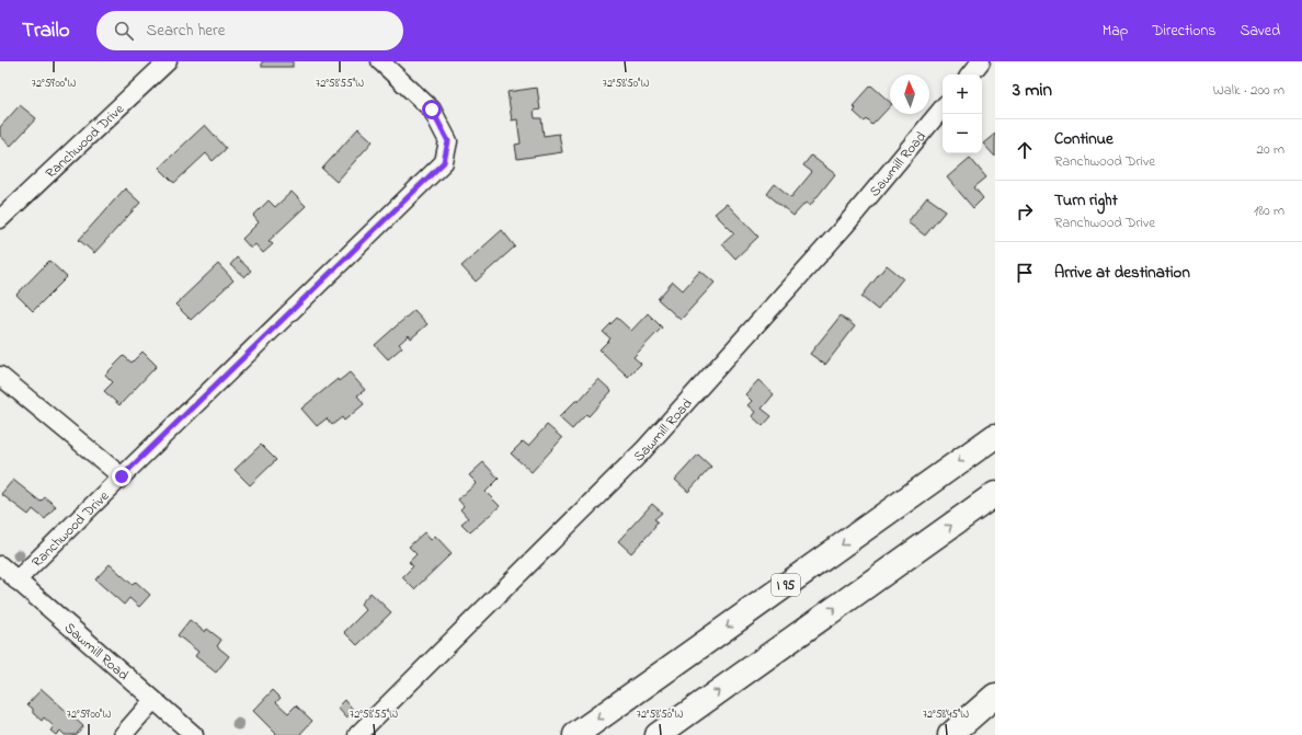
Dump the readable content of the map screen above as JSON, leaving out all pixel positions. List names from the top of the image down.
{
  "streets": {
    "main road": ["I 95"],
    "street": ["Ranchwood Drive", "Sawmill Road"]
  },
  "crossings": [
    ["Ranchwood Drive", "Sawmill Road"]
  ],
  "north": "top",
  "page": {
    "header": "Trailo",
    "search": "Search here",
    "nav": ["Map", "Directions", "Saved"],
    "heading": ["3 min", "Walk · 200 m"],
    "map_buttons": ["+", "−"],
    "list": [
      ["Continue", "Ranchwood Drive", "20 m"],
      ["Turn right", "Ranchwood Drive", "180 m"],
      "Arrive at destination"
    ]
  },
  "coordinates": [
    "72°59'00\"W",
    "72°58'55\"W",
    "72°58'50\"W",
    "72°58'45\"W"
  ]
}
